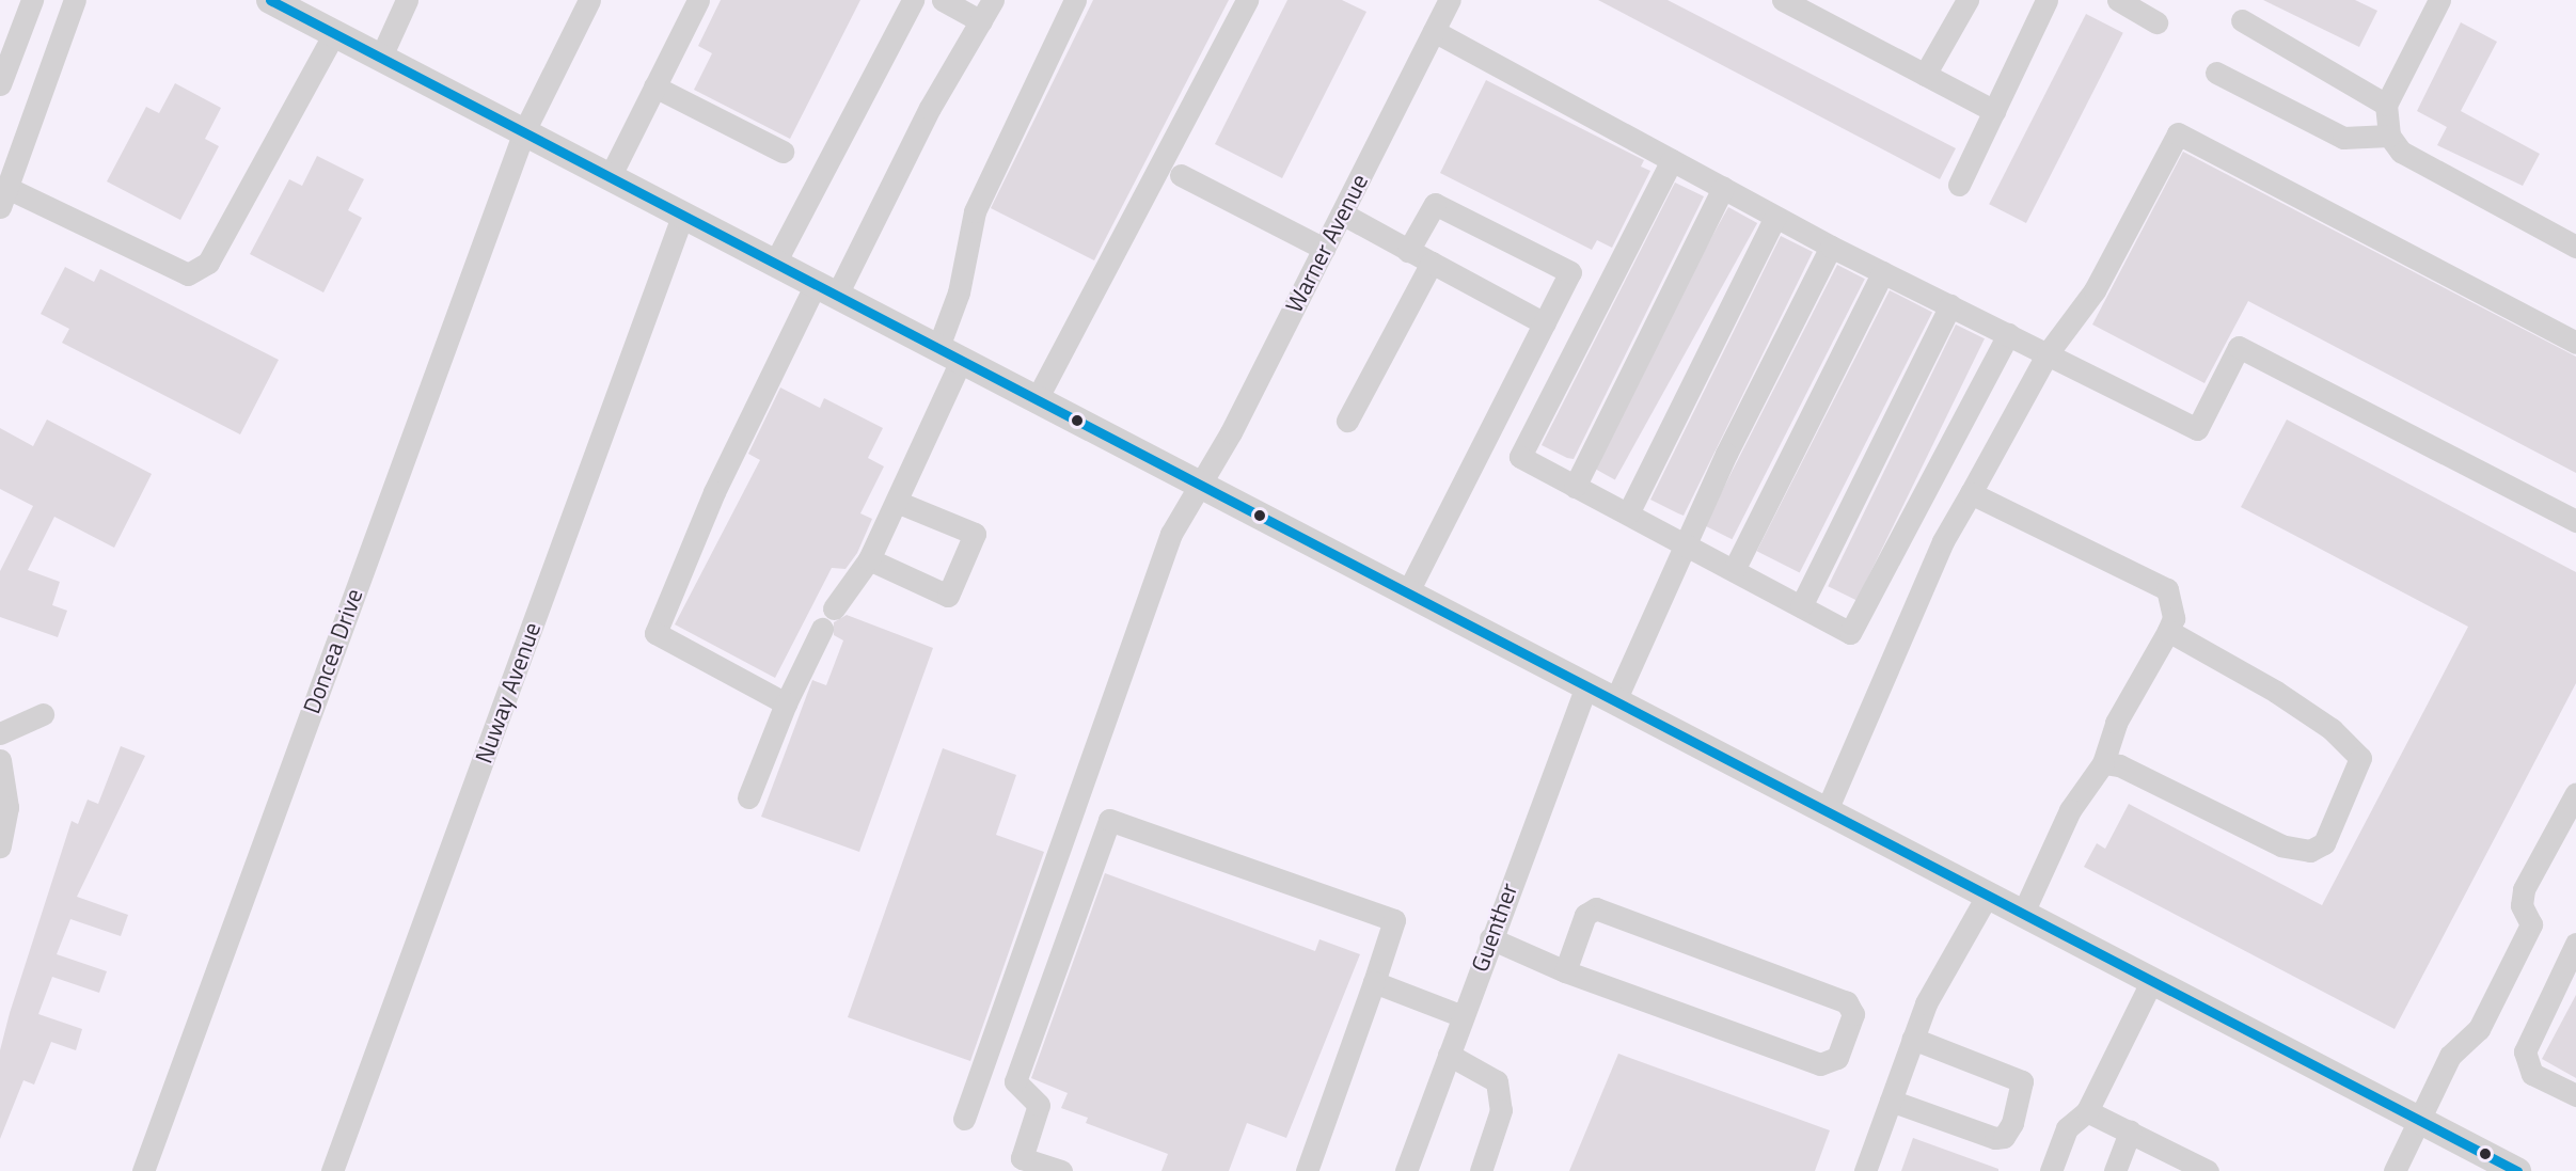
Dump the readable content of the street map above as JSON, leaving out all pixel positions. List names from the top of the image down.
{
  "streets": {
    "street": [
      "Warner Avenue",
      "Doncea Drive",
      "Nuway Avenue",
      "Guenther"
    ]
  }
}
